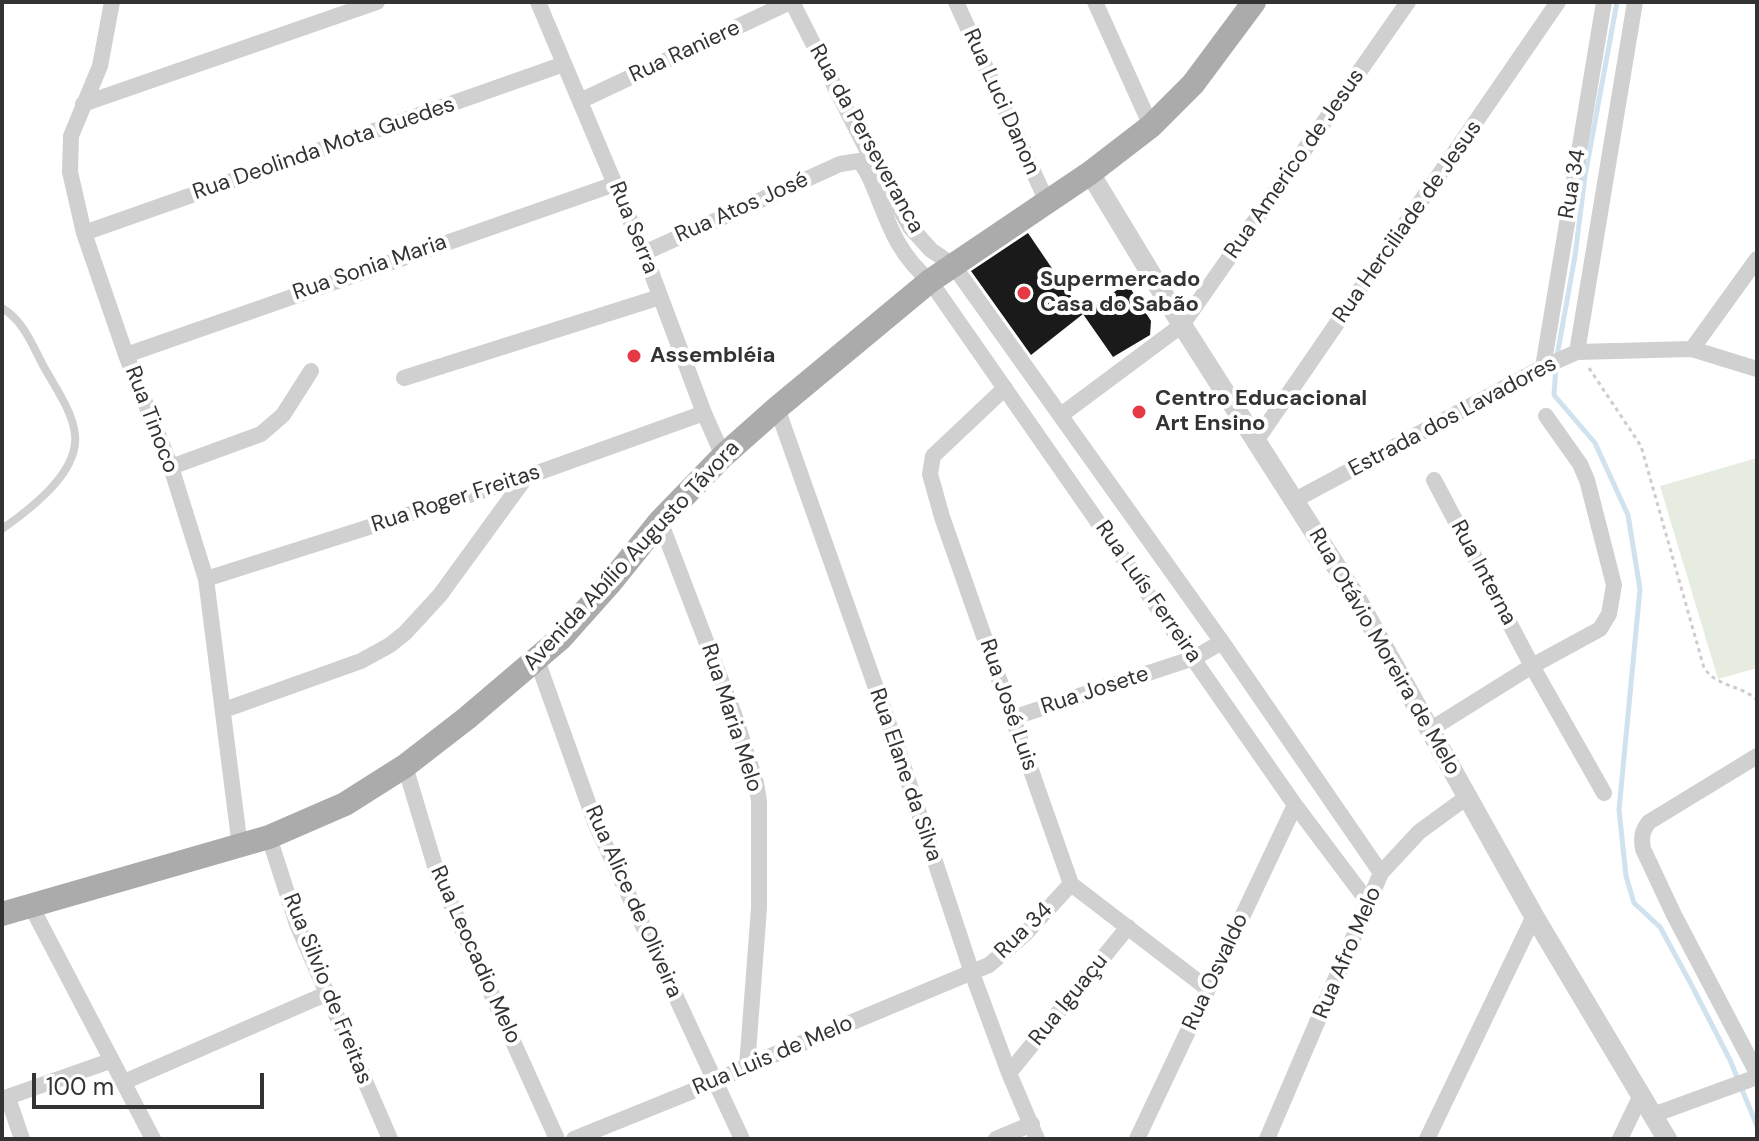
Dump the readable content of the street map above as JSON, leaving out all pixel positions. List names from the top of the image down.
{
  "streets": {
    "main road": ["Avenida Abílio Augusto Távora"],
    "street": [
      "Rua Raniere",
      "Rua Luci Danon",
      "Rua da Perseveranca",
      "Rua Deolinda Mota Guedes",
      "Rua Americo de Jesus",
      "Rua 34",
      "Rua Atos José",
      "Rua Herciliade de Jesus",
      "Rua Serra",
      "Rua Sonia Maria",
      "Estrada dos Lavadores",
      "Rua Tinoco",
      "Rua Roger Freitas",
      "Rua Interna",
      "Rua Luís Ferreira",
      "Rua Otávio Moreira de Melo",
      "Rua Josete",
      "Rua José Luis",
      "Rua Maria Melo",
      "Rua Elane da Silva",
      "Rua Alice de Oliveira",
      "Rua Afro Melo",
      "Rua Leocadio Melo",
      "Rua Osvaldo",
      "Rua Silvio de Freitas",
      "Rua Iguaçu",
      "Rua Luis de Melo"
    ]
  },
  "crossings": [
    ["Rua Raniere", "Rua da Perseveranca"],
    ["Rua Raniere", "Rua Serra"],
    ["Rua Luci Danon", "Avenida Abílio Augusto Távora"],
    ["Rua da Perseveranca", "Avenida Abílio Augusto Távora"],
    ["Rua da Perseveranca", "Rua Luís Ferreira"],
    ["Rua Deolinda Mota Guedes", "Rua Serra"],
    ["Rua Deolinda Mota Guedes", "Rua Tinoco"],
    ["Rua Americo de Jesus", "Rua Luís Ferreira"],
    ["Rua Americo de Jesus", "Rua Otávio Moreira de Melo"],
    ["Rua 34", "Estrada dos Lavadores"],
    ["Rua 34", "Rua José Luis"],
    ["Rua 34", "Rua Elane da Silva"],
    ["Rua 34", "Rua Luis de Melo"],
    ["Rua Atos José", "Rua Serra"],
    ["Rua Atos José", "Rua Luís Ferreira"],
    ["Rua Herciliade de Jesus", "Rua Otávio Moreira de Melo"],
    ["Rua Serra", "Rua Sonia Maria"],
    ["Rua Serra", "Rua Roger Freitas"],
    ["Rua Serra", "Avenida Abílio Augusto Távora"],
    ["Rua Sonia Maria", "Rua Tinoco"],
    ["Estrada dos Lavadores", "Rua Otávio Moreira de Melo"],
    ["Rua Tinoco", "Rua Roger Freitas"],
    ["Rua Tinoco", "Avenida Abílio Augusto Távora"],
    ["Avenida Abílio Augusto Távora", "Rua Luís Ferreira"],
    ["Avenida Abílio Augusto Távora", "Rua Otávio Moreira de Melo"],
    ["Avenida Abílio Augusto Távora", "Rua Maria Melo"],
    ["Avenida Abílio Augusto Távora", "Rua Elane da Silva"],
    ["Avenida Abílio Augusto Távora", "Rua Alice de Oliveira"],
    ["Avenida Abílio Augusto Távora", "Rua Leocadio Melo"],
    ["Avenida Abílio Augusto Távora", "Rua Silvio de Freitas"],
    ["Rua Luís Ferreira", "Rua Josete"],
    ["Rua Luís Ferreira", "Rua José Luis"],
    ["Rua Luís Ferreira", "Rua Afro Melo"],
    ["Rua Luís Ferreira", "Rua Osvaldo"],
    ["Rua Otávio Moreira de Melo", "Rua Afro Melo"],
    ["Rua Josete", "Rua José Luis"],
    ["Rua Maria Melo", "Rua Luis de Melo"],
    ["Rua Elane da Silva", "Rua Iguaçu"],
    ["Rua Elane da Silva", "Rua Luis de Melo"],
    ["Rua Alice de Oliveira", "Rua Luis de Melo"]
  ],
  "places": ["Supermercado Casa do Sabão", "Assembléia", "Centro Educacional Art Ensino"],
  "scale_bar": "100 m"
}
